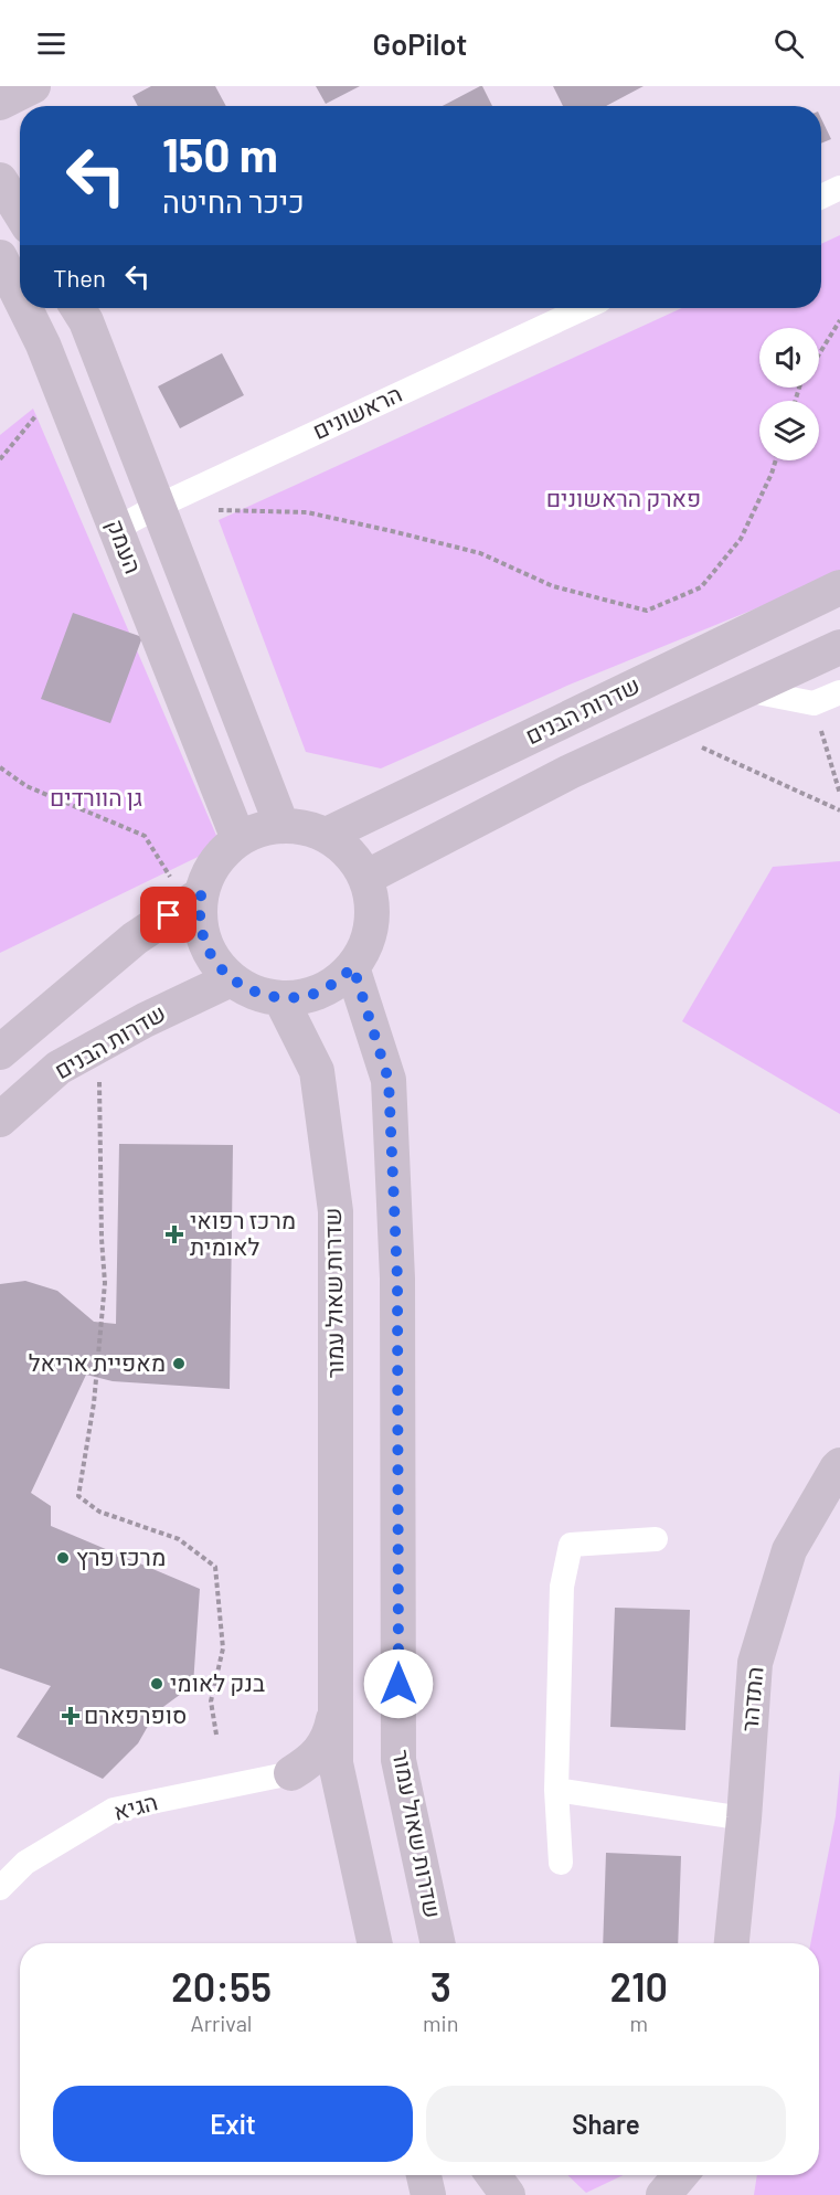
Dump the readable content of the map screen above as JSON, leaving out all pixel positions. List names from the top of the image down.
{
  "streets": {
    "main road": [
      "העמק",
      "שדרות הבנים",
      "שדרות שאול עמור",
      "התדהר"
    ],
    "street": ["הראשונים", "הגיא"]
  },
  "crossings": [
    ["הראשונים", "העמק"],
    ["העמק", "שדרות הבנים"],
    ["העמק", "שדרות שאול עמור"],
    ["שדרות הבנים", "שדרות שאול עמור"]
  ],
  "parks": ["פארק הראשונים", "גן הוורדים"],
  "places": {
    "health": ["מרכז רפואי לאומית", "סופרפארם"],
    "other": ["מאפיית אריאל", "מרכז פרץ", "בנק לאומי"]
  },
  "page": {
    "header": "GoPilot",
    "turn": ["150 m", "כיכר החיטה"],
    "then": "Then",
    "eta": [
      "20:55",
      "Arrival",
      "3",
      "min",
      "210",
      "m"
    ],
    "buttons": ["Exit", "Share"]
  }
}
